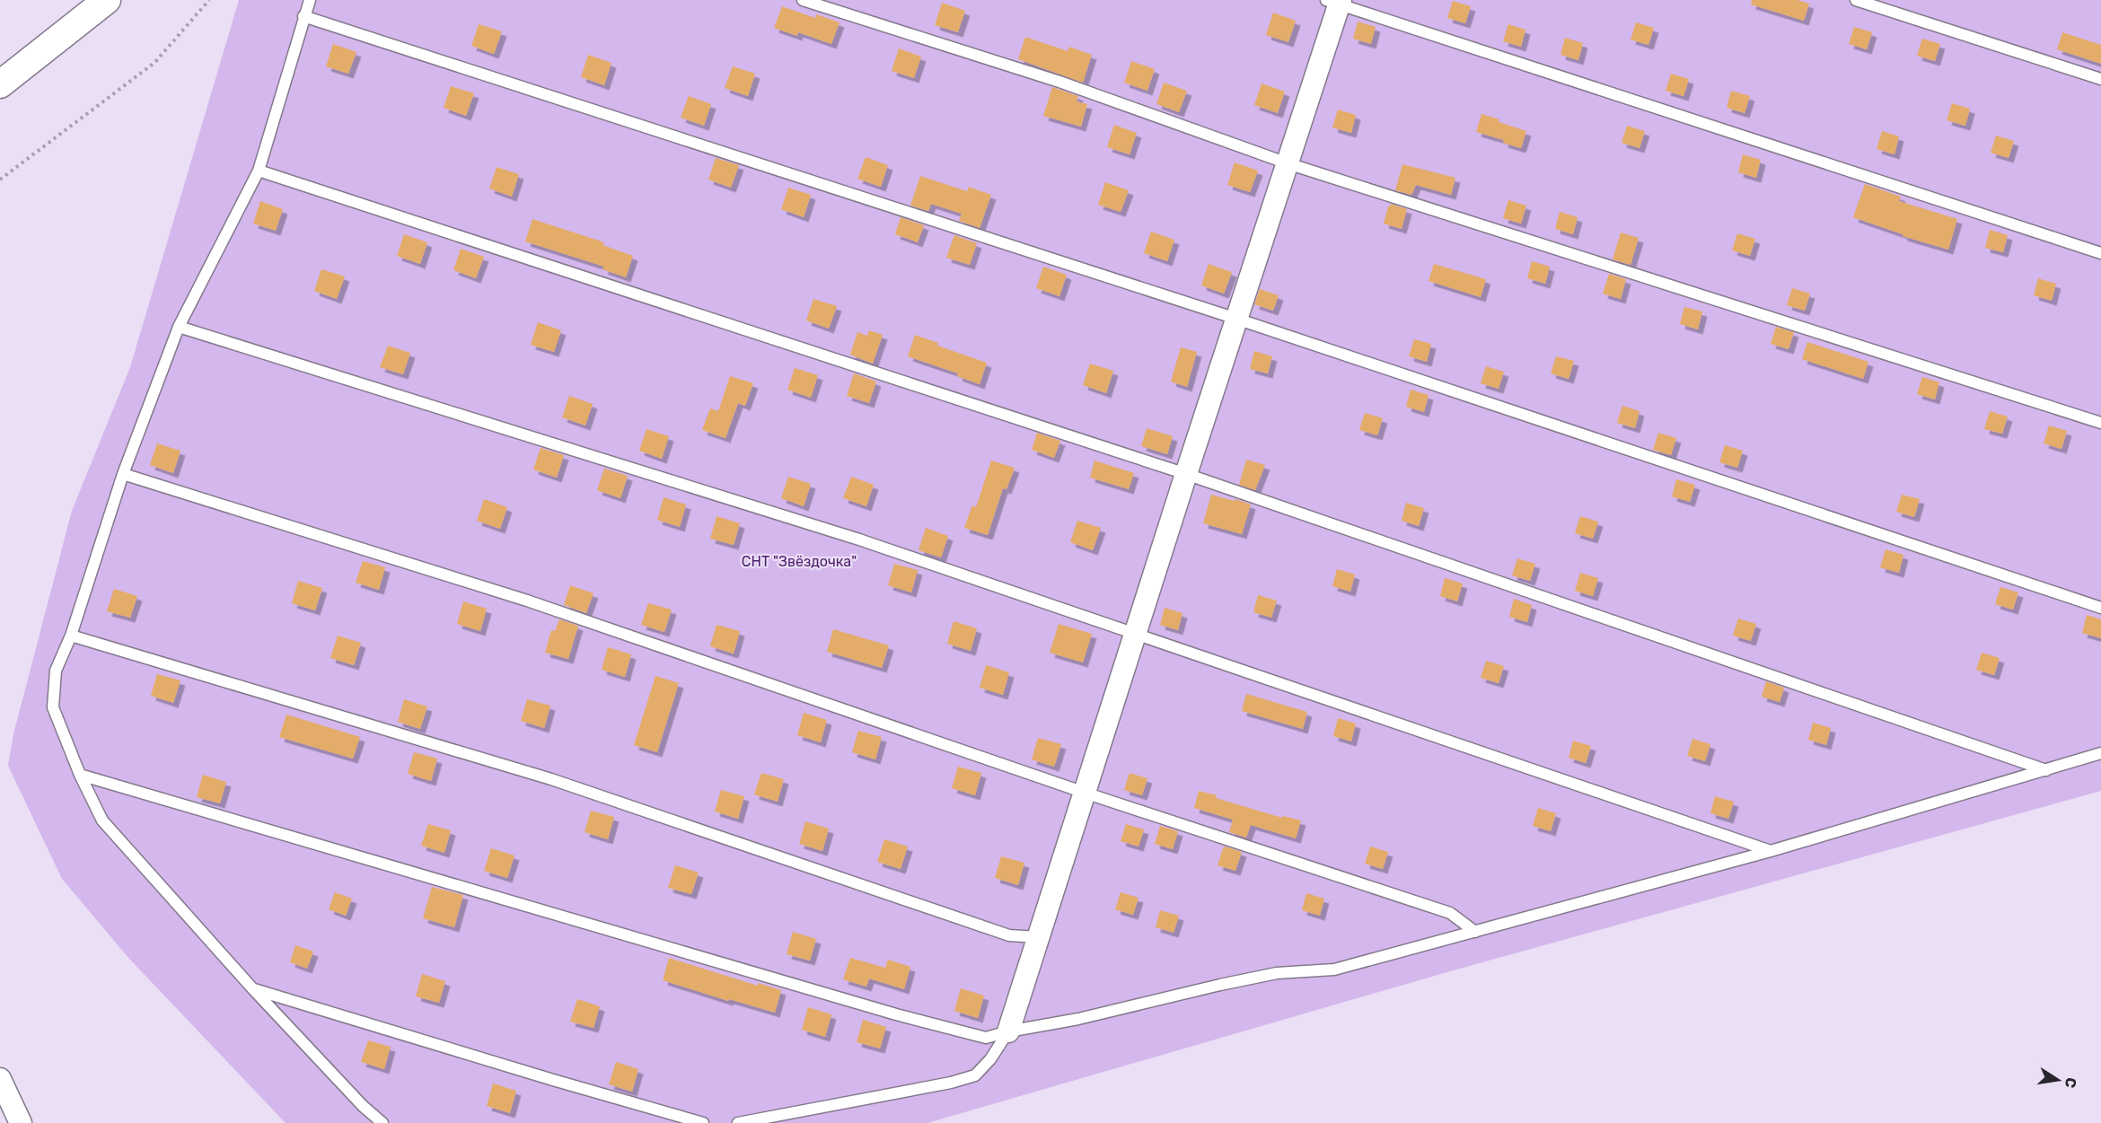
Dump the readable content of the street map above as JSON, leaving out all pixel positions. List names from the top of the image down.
{
  "parks": ["СНТ \"Звёздочка\""],
  "north": "right"
}
